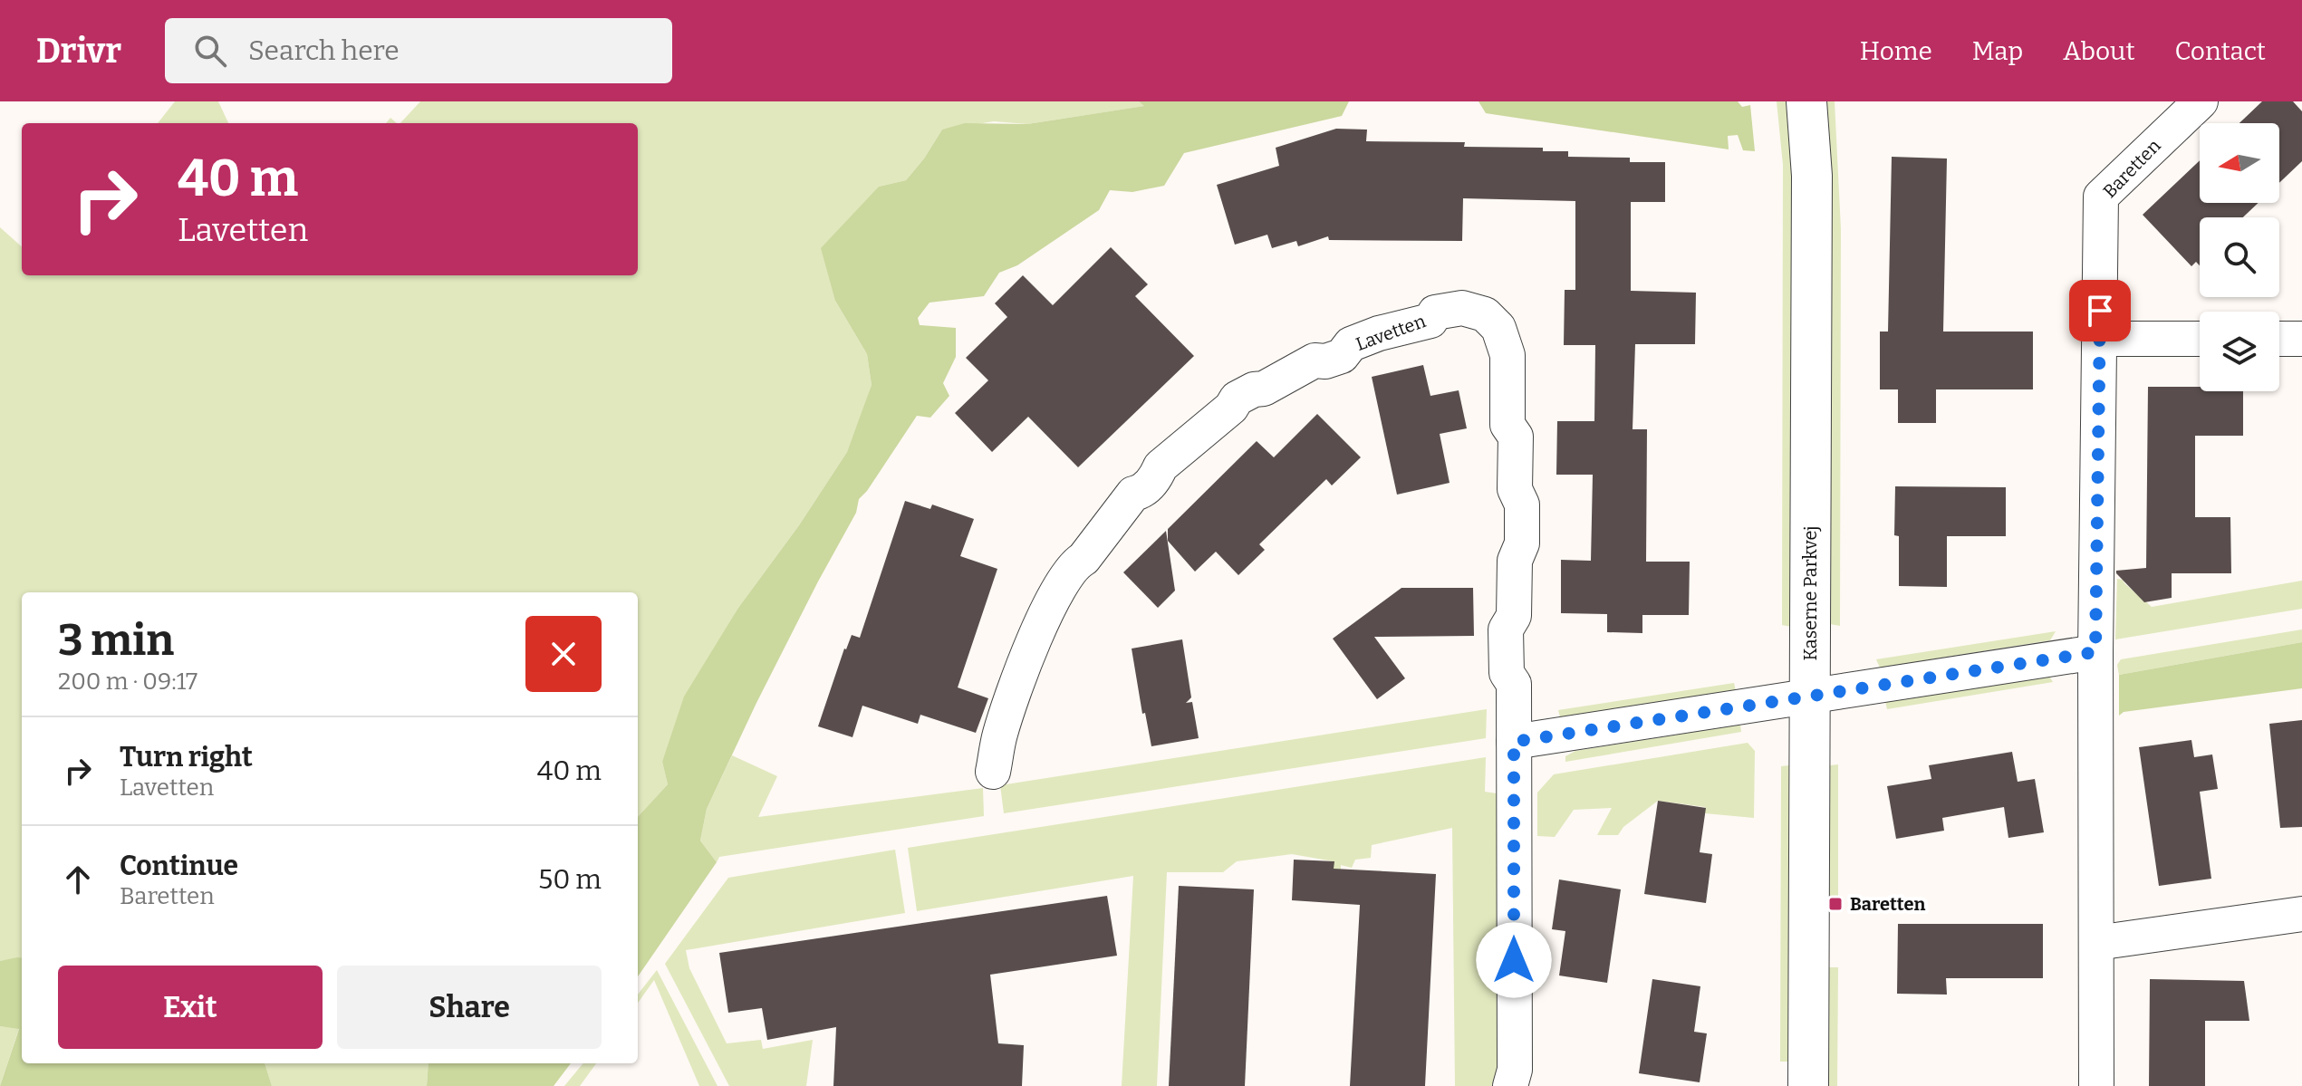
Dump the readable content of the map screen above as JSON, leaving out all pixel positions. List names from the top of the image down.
{
  "streets": {
    "street": ["Baretten", "Lavetten", "Kaserne Parkvej"]
  },
  "places": {
    "transit": ["Baretten"]
  },
  "north": "left",
  "page": {
    "header": "Drivr",
    "search": "Search here",
    "nav": [
      "Home",
      "Map",
      "About",
      "Contact"
    ],
    "turn": ["40 m", "Lavetten"],
    "heading": ["3 min", "200 m · 09:17"],
    "list": [
      {
        "name": "Turn right",
        "note": "Lavetten",
        "value": "40 m"
      },
      {
        "name": "Continue",
        "note": "Baretten",
        "value": "50 m"
      }
    ],
    "buttons": ["Exit", "Share"]
  }
}
